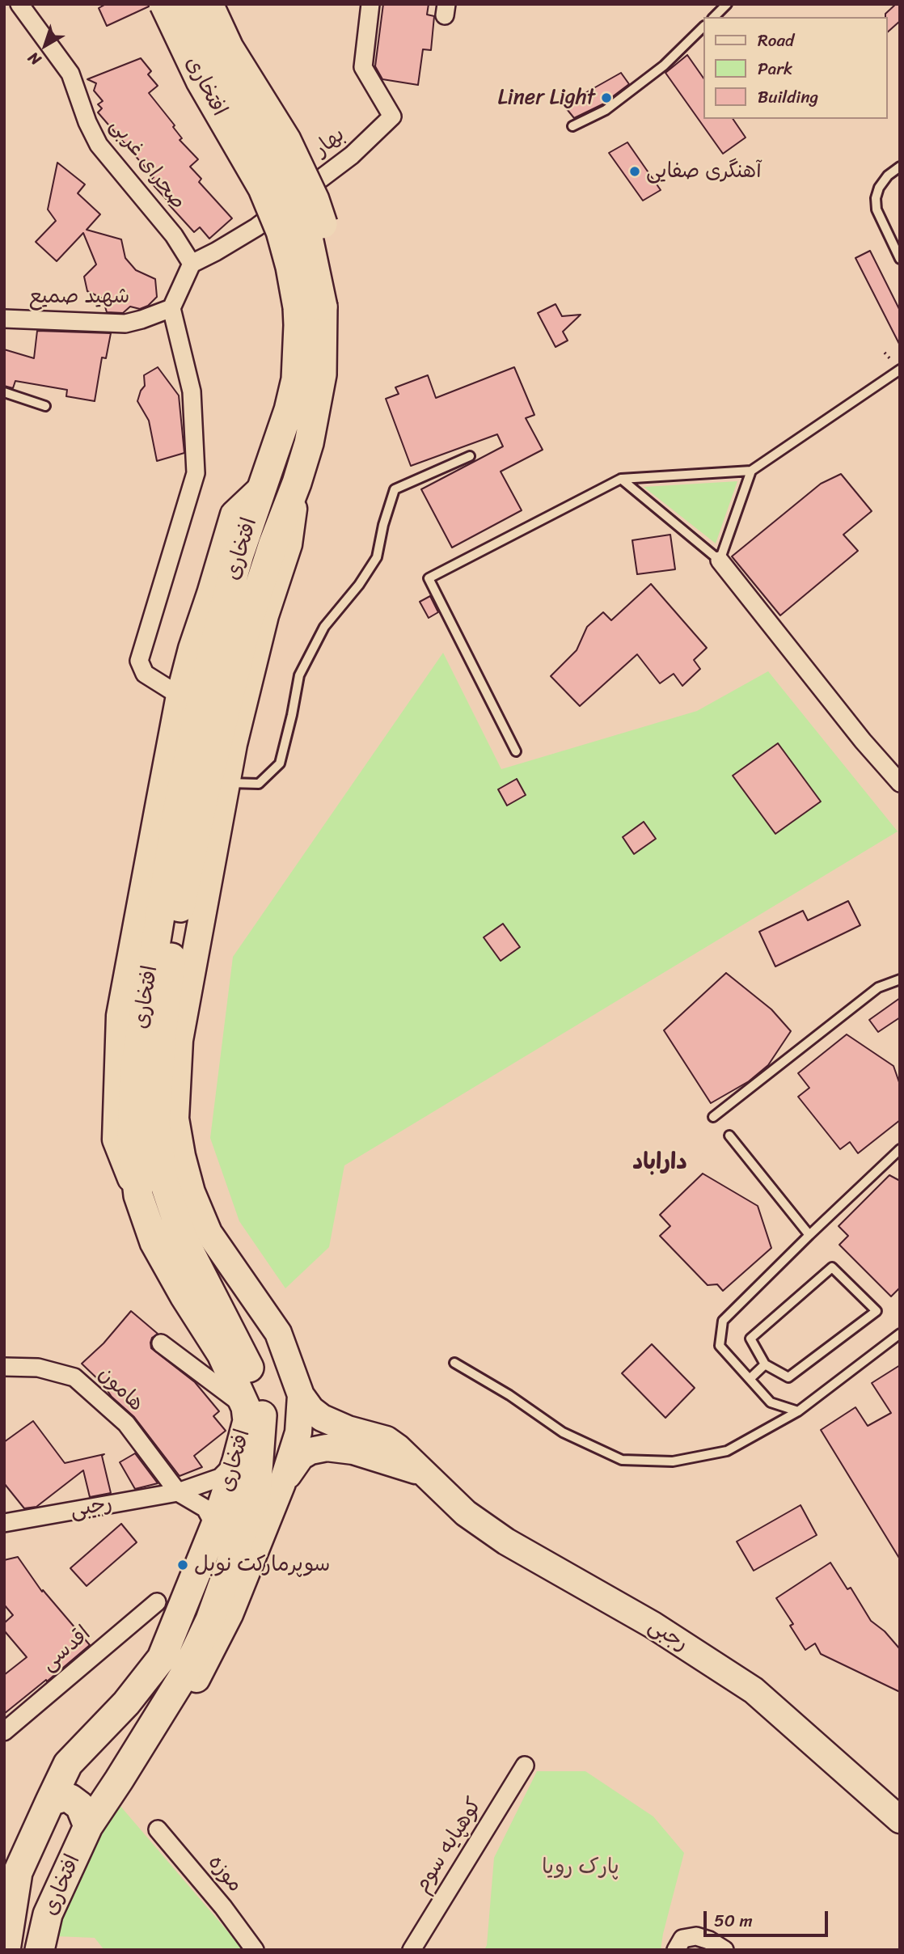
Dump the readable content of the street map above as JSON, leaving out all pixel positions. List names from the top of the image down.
{
  "streets": {
    "main road": ["افتخاری", "رجبی"],
    "street": [
      "بهار",
      "صحرای غربی",
      "شهید صمیع",
      "هامون",
      "اقدسی",
      "کوهپایه سوم",
      "موزه"
    ]
  },
  "crossings": [
    ["افتخاری", "رجبی"],
    ["بهار", "صحرای غربی"],
    ["هامون", "رجبی"]
  ],
  "districts": ["داراباد"],
  "parks": ["پارک رویا"],
  "places": ["Liner Light", "آهنگری صفایی", "سوپرمارکت نوبل"],
  "legend": ["Road", "Park", "Building"],
  "scale_bar": "50 m",
  "north": "bottom left"
}
